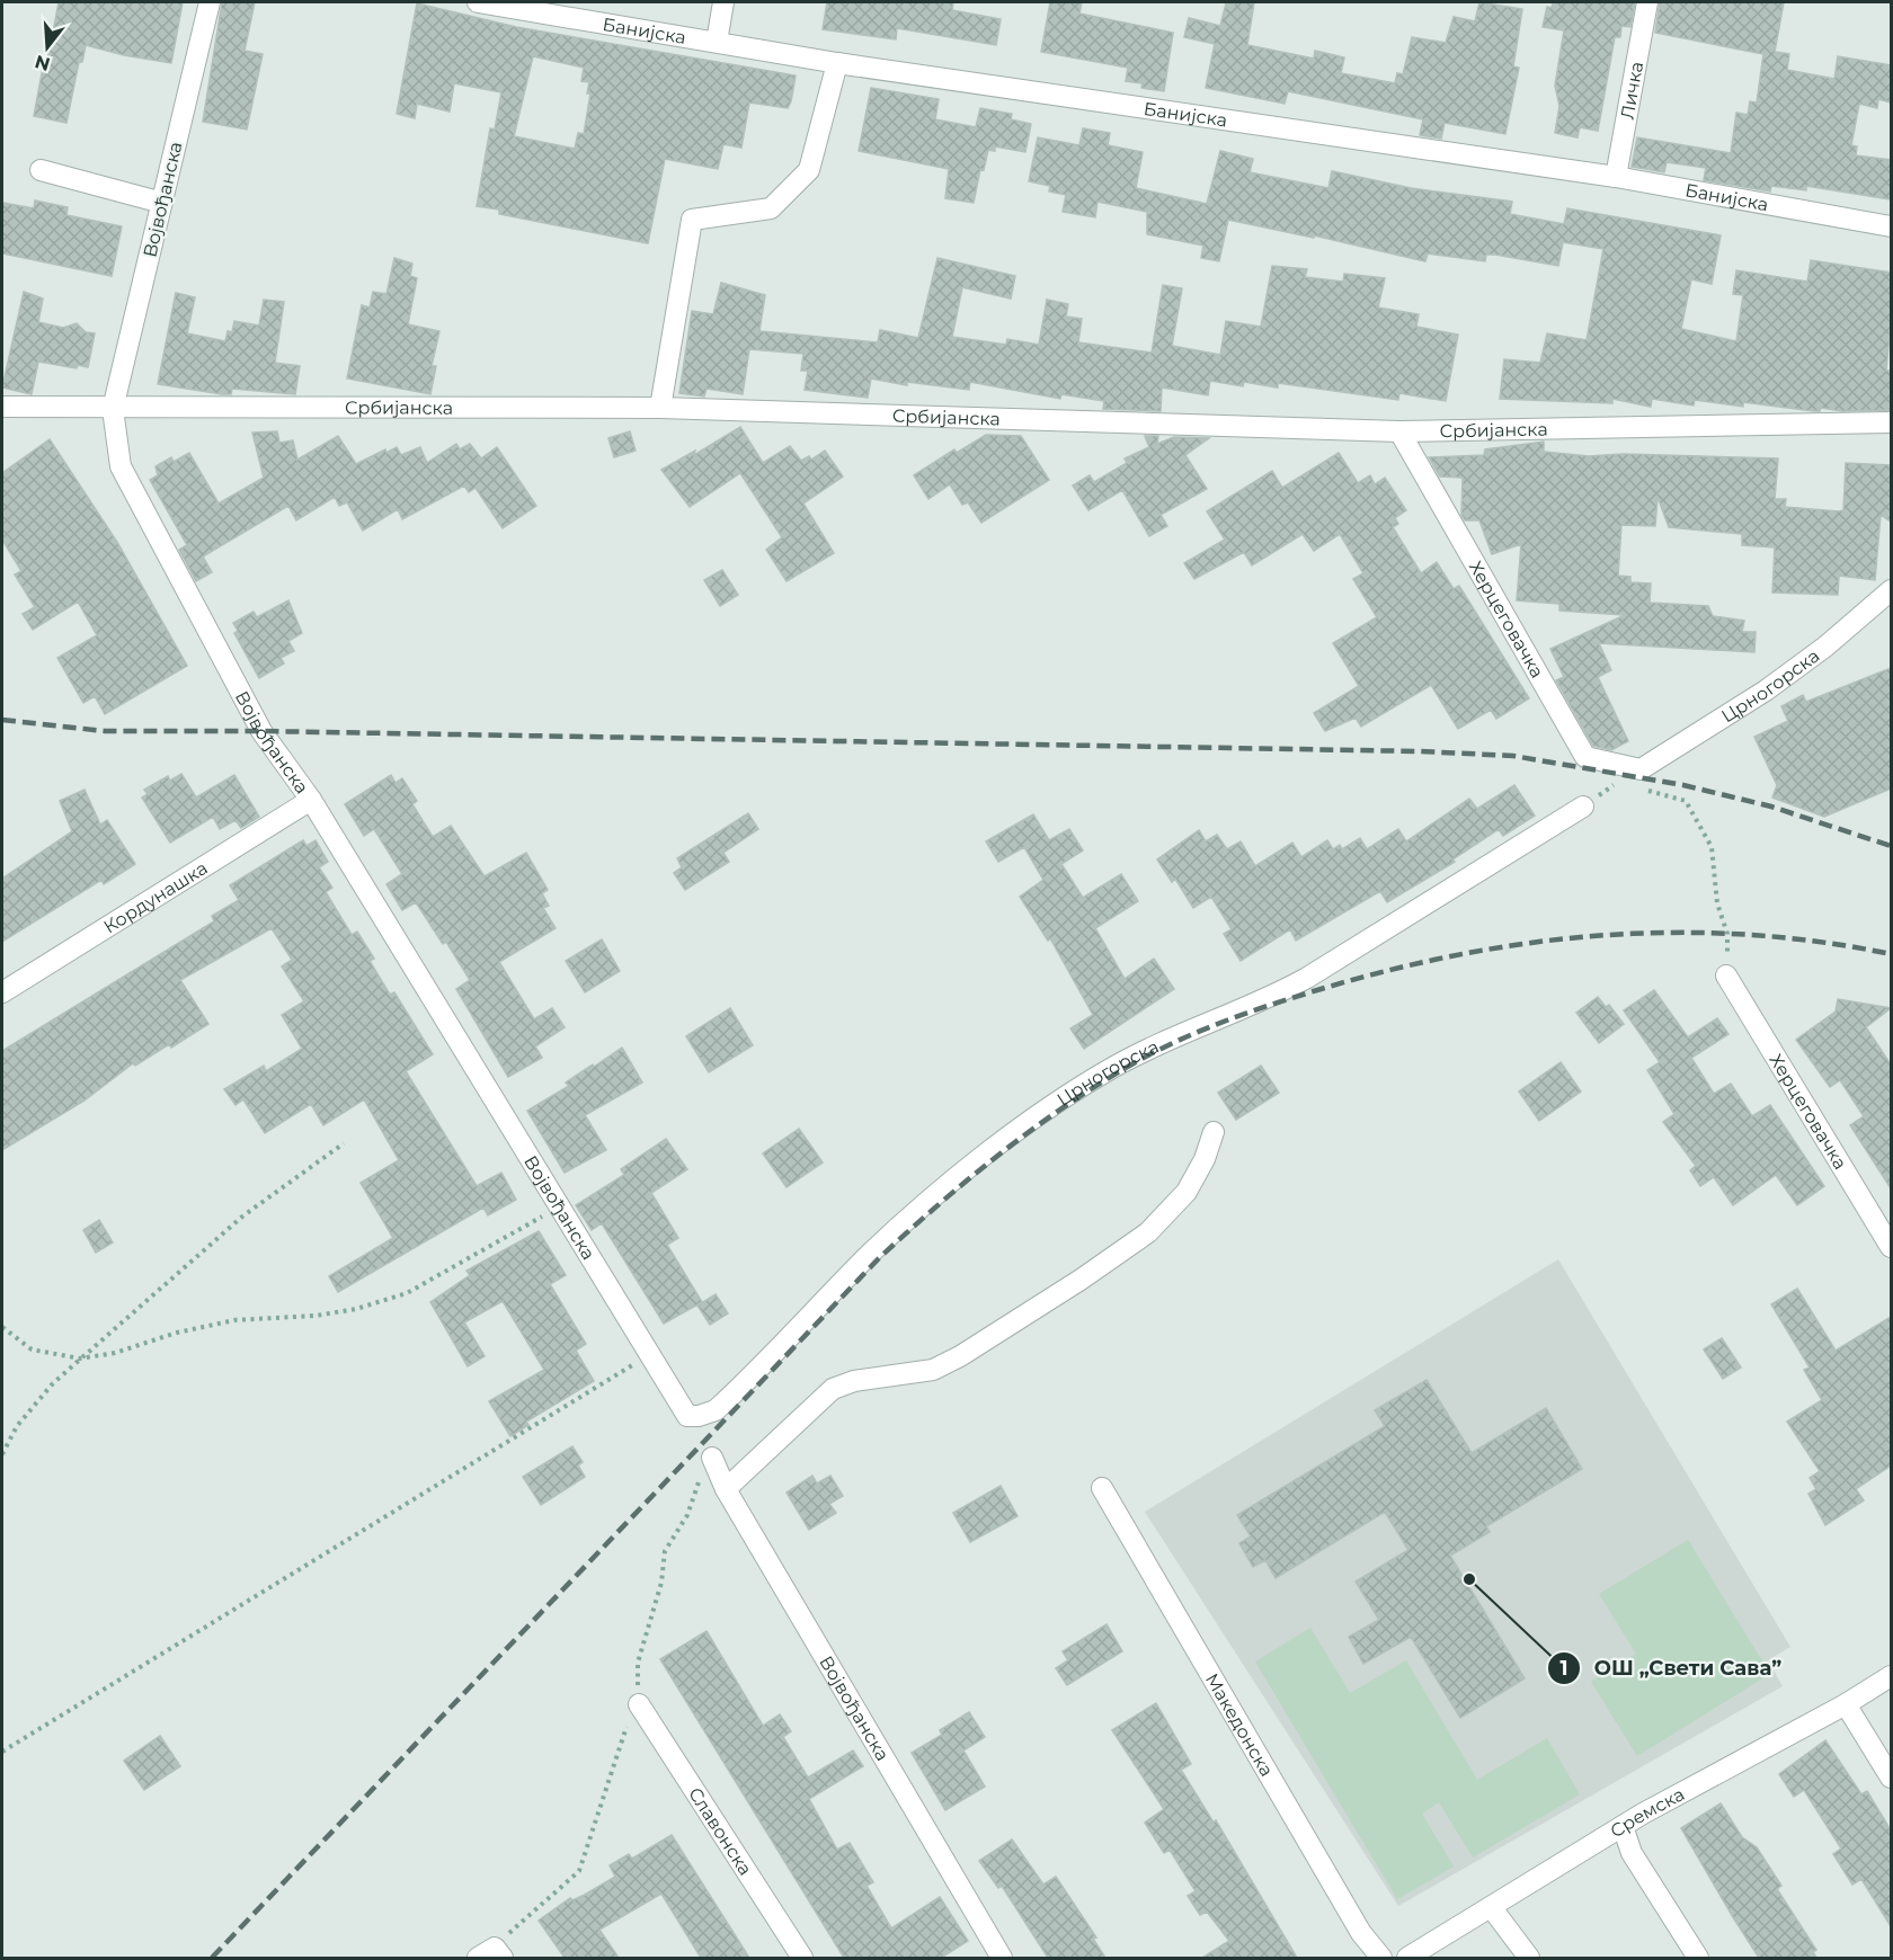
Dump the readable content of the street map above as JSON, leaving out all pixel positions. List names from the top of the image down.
{
  "streets": {
    "street": [
      "Банијска",
      "Личка",
      "Војвођанска",
      "Србијанска",
      "Херцеговачка",
      "Црногорска",
      "Кордунашка",
      "Македонска",
      "Сремска",
      "Славонска"
    ]
  },
  "crossings": [
    ["Банијска", "Личка"],
    ["Војвођанска", "Србијанска"],
    ["Војвођанска", "Црногорска"],
    ["Војвођанска", "Кордунашка"],
    ["Србијанска", "Херцеговачка"],
    ["Херцеговачка", "Црногорска"]
  ],
  "places": ["ОШ „Свети Сава”"],
  "north": "bottom"
}
